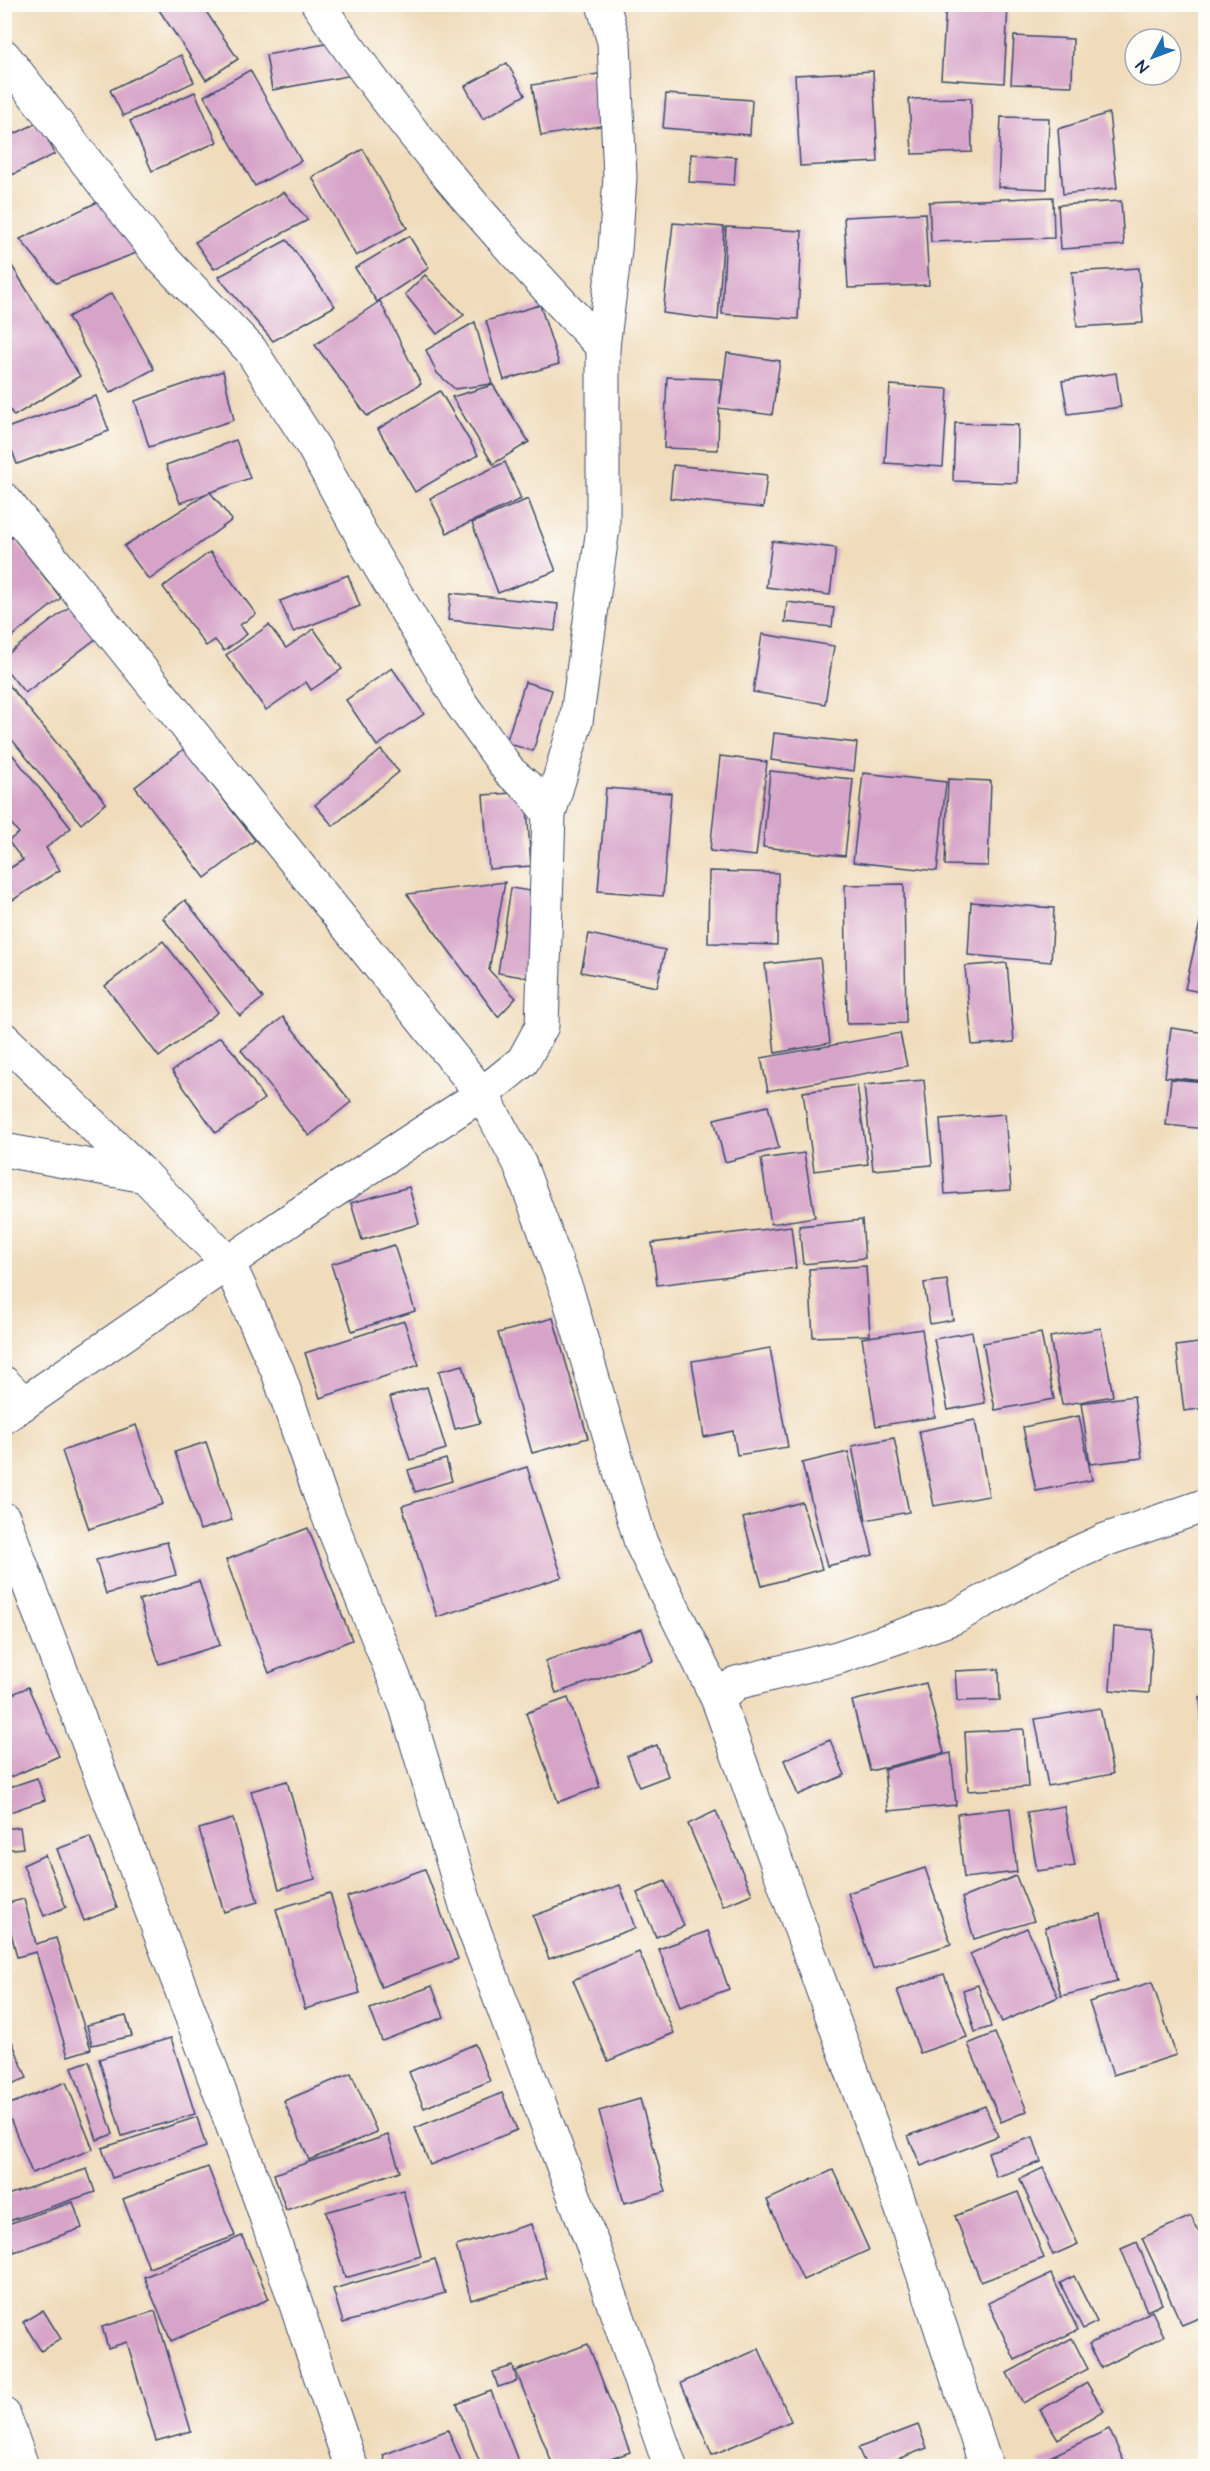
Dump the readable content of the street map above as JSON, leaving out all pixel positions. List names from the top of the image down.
{
  "north": "bottom left"
}
